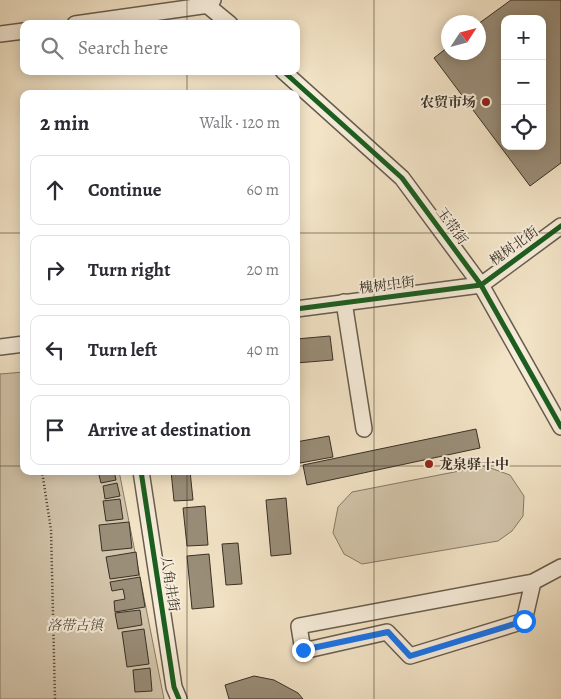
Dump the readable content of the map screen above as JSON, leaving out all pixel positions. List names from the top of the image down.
{
  "streets": {
    "street": [
      "玉带街",
      "槐树北街",
      "槐树中街",
      "八角井街"
    ]
  },
  "crossings": [
    ["玉带街", "槐树北街"],
    ["玉带街", "槐树中街"],
    ["槐树北街", "槐树中街"]
  ],
  "parks": ["洛带古镇"],
  "places": ["农贸市场", "龙泉驿十中"],
  "north": "top right",
  "page": {
    "map_buttons": ["+", "−"],
    "search": "Search here",
    "heading": ["2 min", "Walk · 120 m"],
    "list": [
      ["Continue", "60 m"],
      ["Turn right", "20 m"],
      ["Turn left", "40 m"],
      "Arrive at destination"
    ]
  }
}
